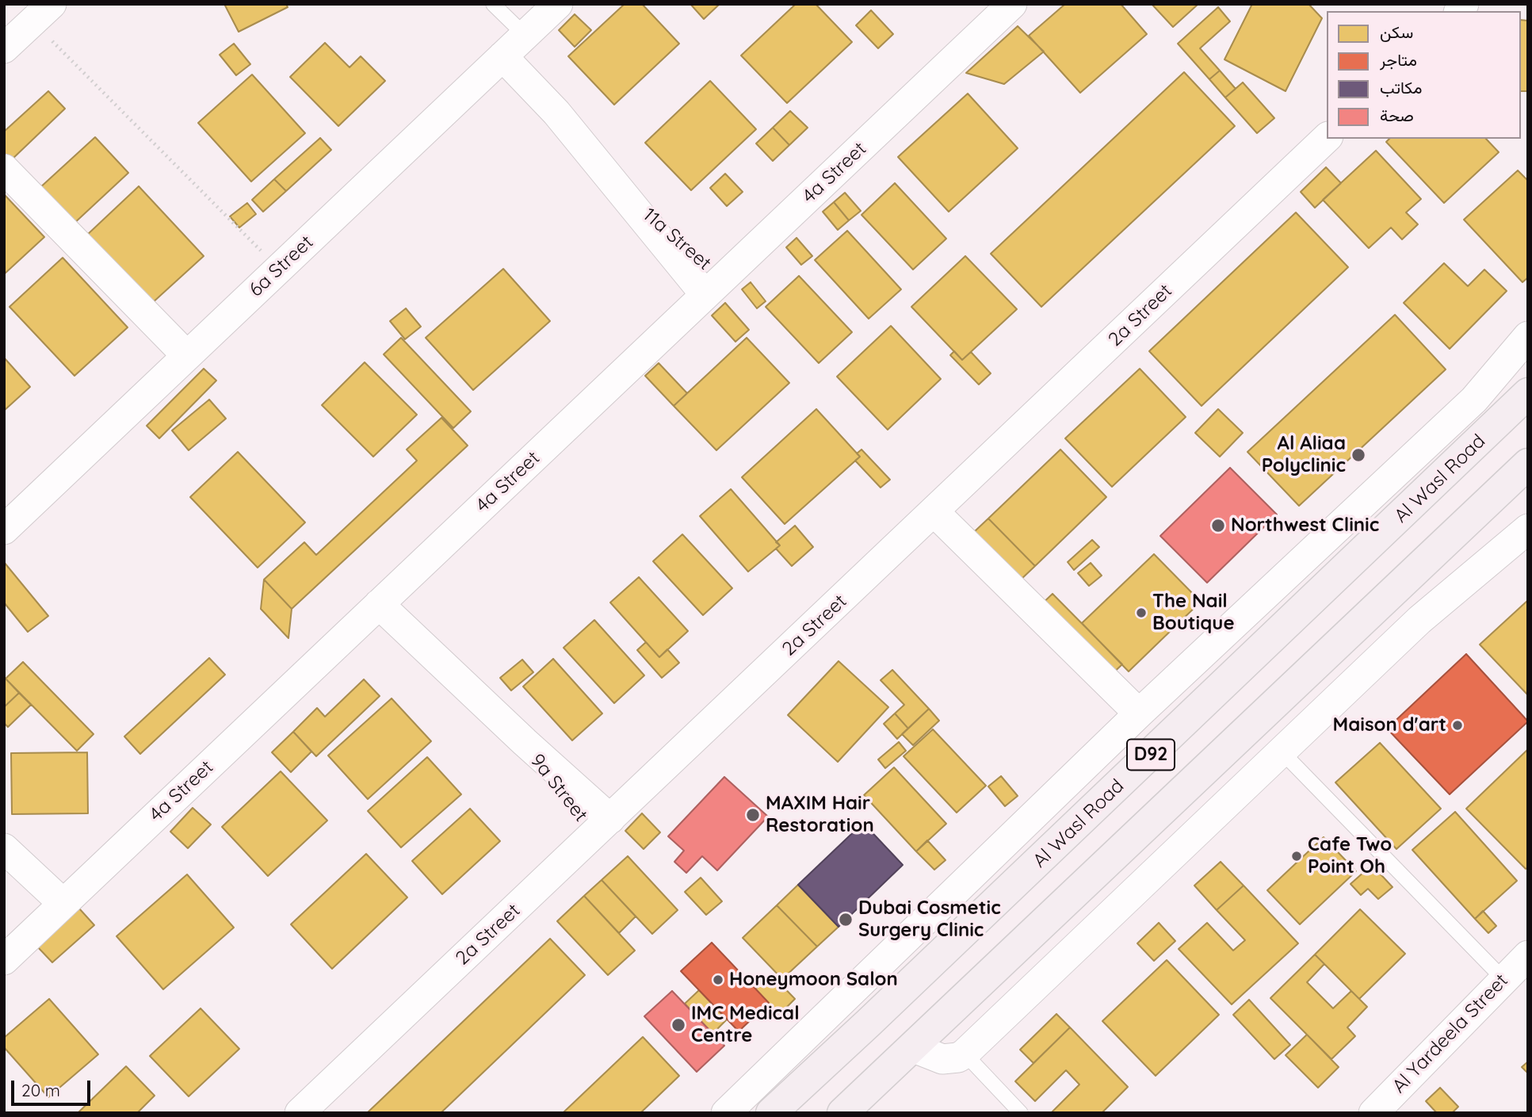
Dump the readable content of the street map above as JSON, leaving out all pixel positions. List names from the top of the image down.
{
  "streets": {
    "main road": ["Al Wasl Road", "D92"],
    "street": [
      "4a Street",
      "11a Street",
      "6a Street",
      "2a Street",
      "9a Street",
      "Al Yardeela Street"
    ]
  },
  "crossings": [
    ["4a Street", "11a Street"],
    ["4a Street", "9a Street"],
    ["11a Street", "6a Street"],
    ["2a Street", "9a Street"]
  ],
  "places": [
    "Al Aliaa Polyclinic",
    "Northwest Clinic",
    "The Nail Boutique",
    "Maison d'art",
    "MAXIM Hair Restoration",
    "Cafe Two Point Oh",
    "Dubai Cosmetic Surgery Clinic",
    "Honeymoon Salon",
    "IMC Medical Centre"
  ],
  "legend": [
    "سكن",
    "متاجر",
    "مكاتب",
    "صحة"
  ],
  "scale_bar": "20 m"
}
